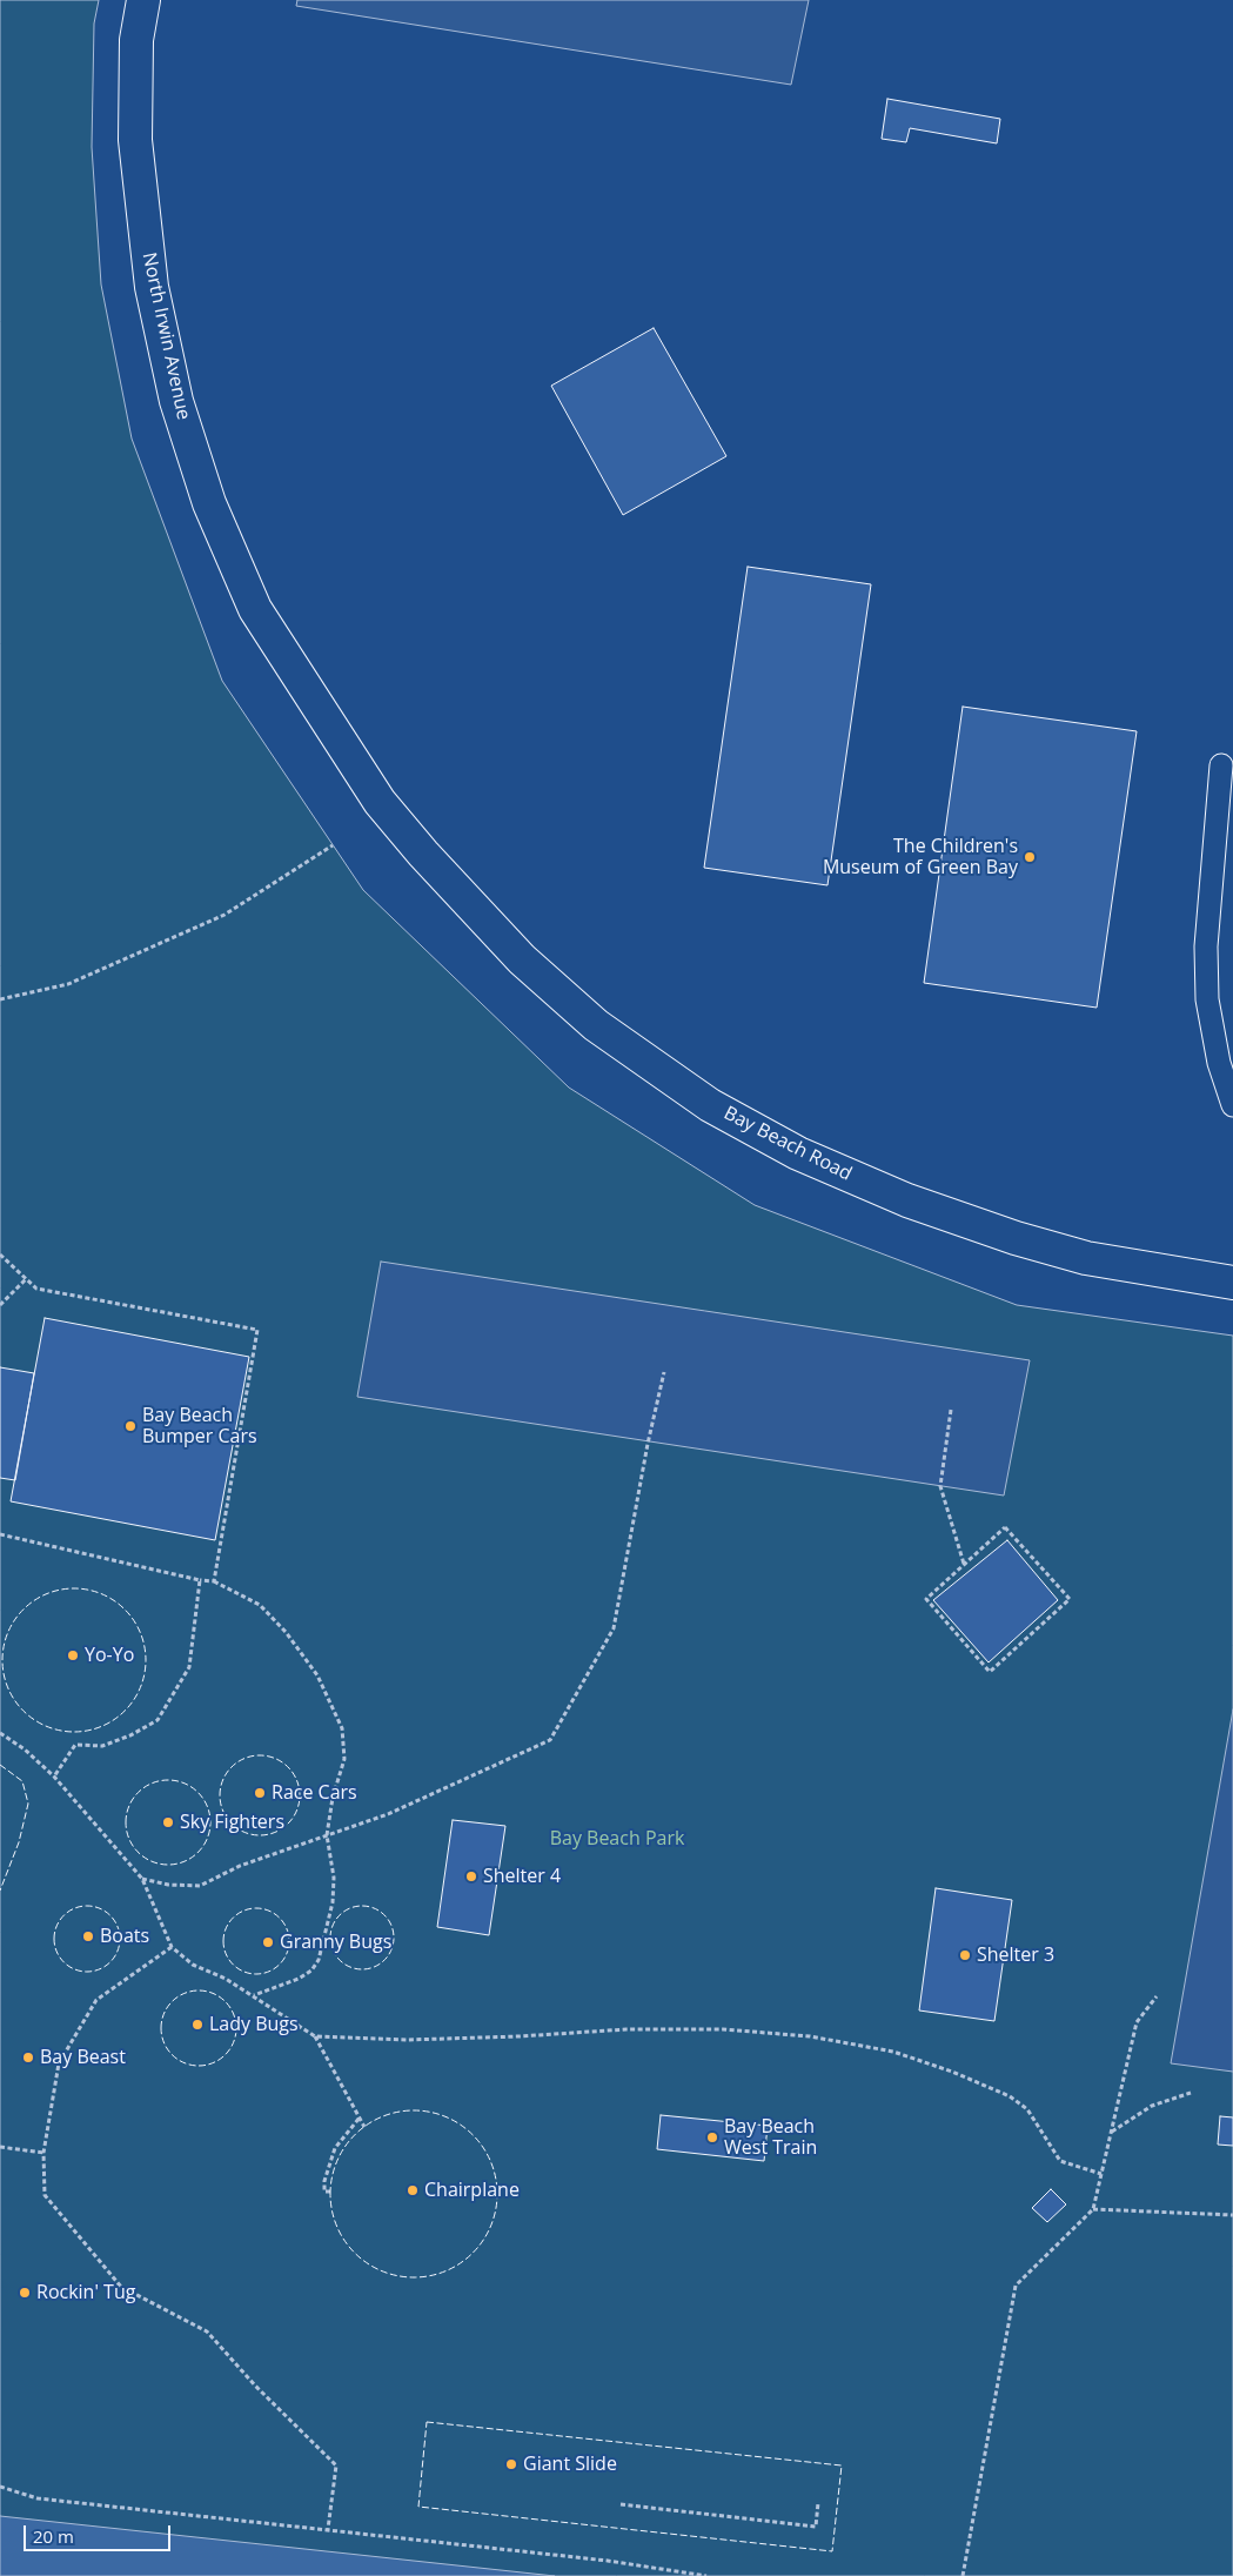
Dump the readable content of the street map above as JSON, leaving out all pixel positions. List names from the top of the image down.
{
  "streets": {
    "street": ["North Irwin Avenue", "Bay Beach Road"]
  },
  "crossings": [
    ["North Irwin Avenue", "Bay Beach Road"]
  ],
  "parks": ["Bay Beach Park"],
  "places": [
    "The Children's Museum of Green Bay",
    "Bay Beach Bumper Cars",
    "Yo-Yo",
    "Race Cars",
    "Sky Fighters",
    "Shelter 4",
    "Boats",
    "Granny Bugs",
    "Shelter 3",
    "Lady Bugs",
    "Bay Beast",
    "Bay Beach West Train",
    "Chairplane",
    "Rockin' Tug",
    "Giant Slide"
  ],
  "scale_bar": "20 m"
}
